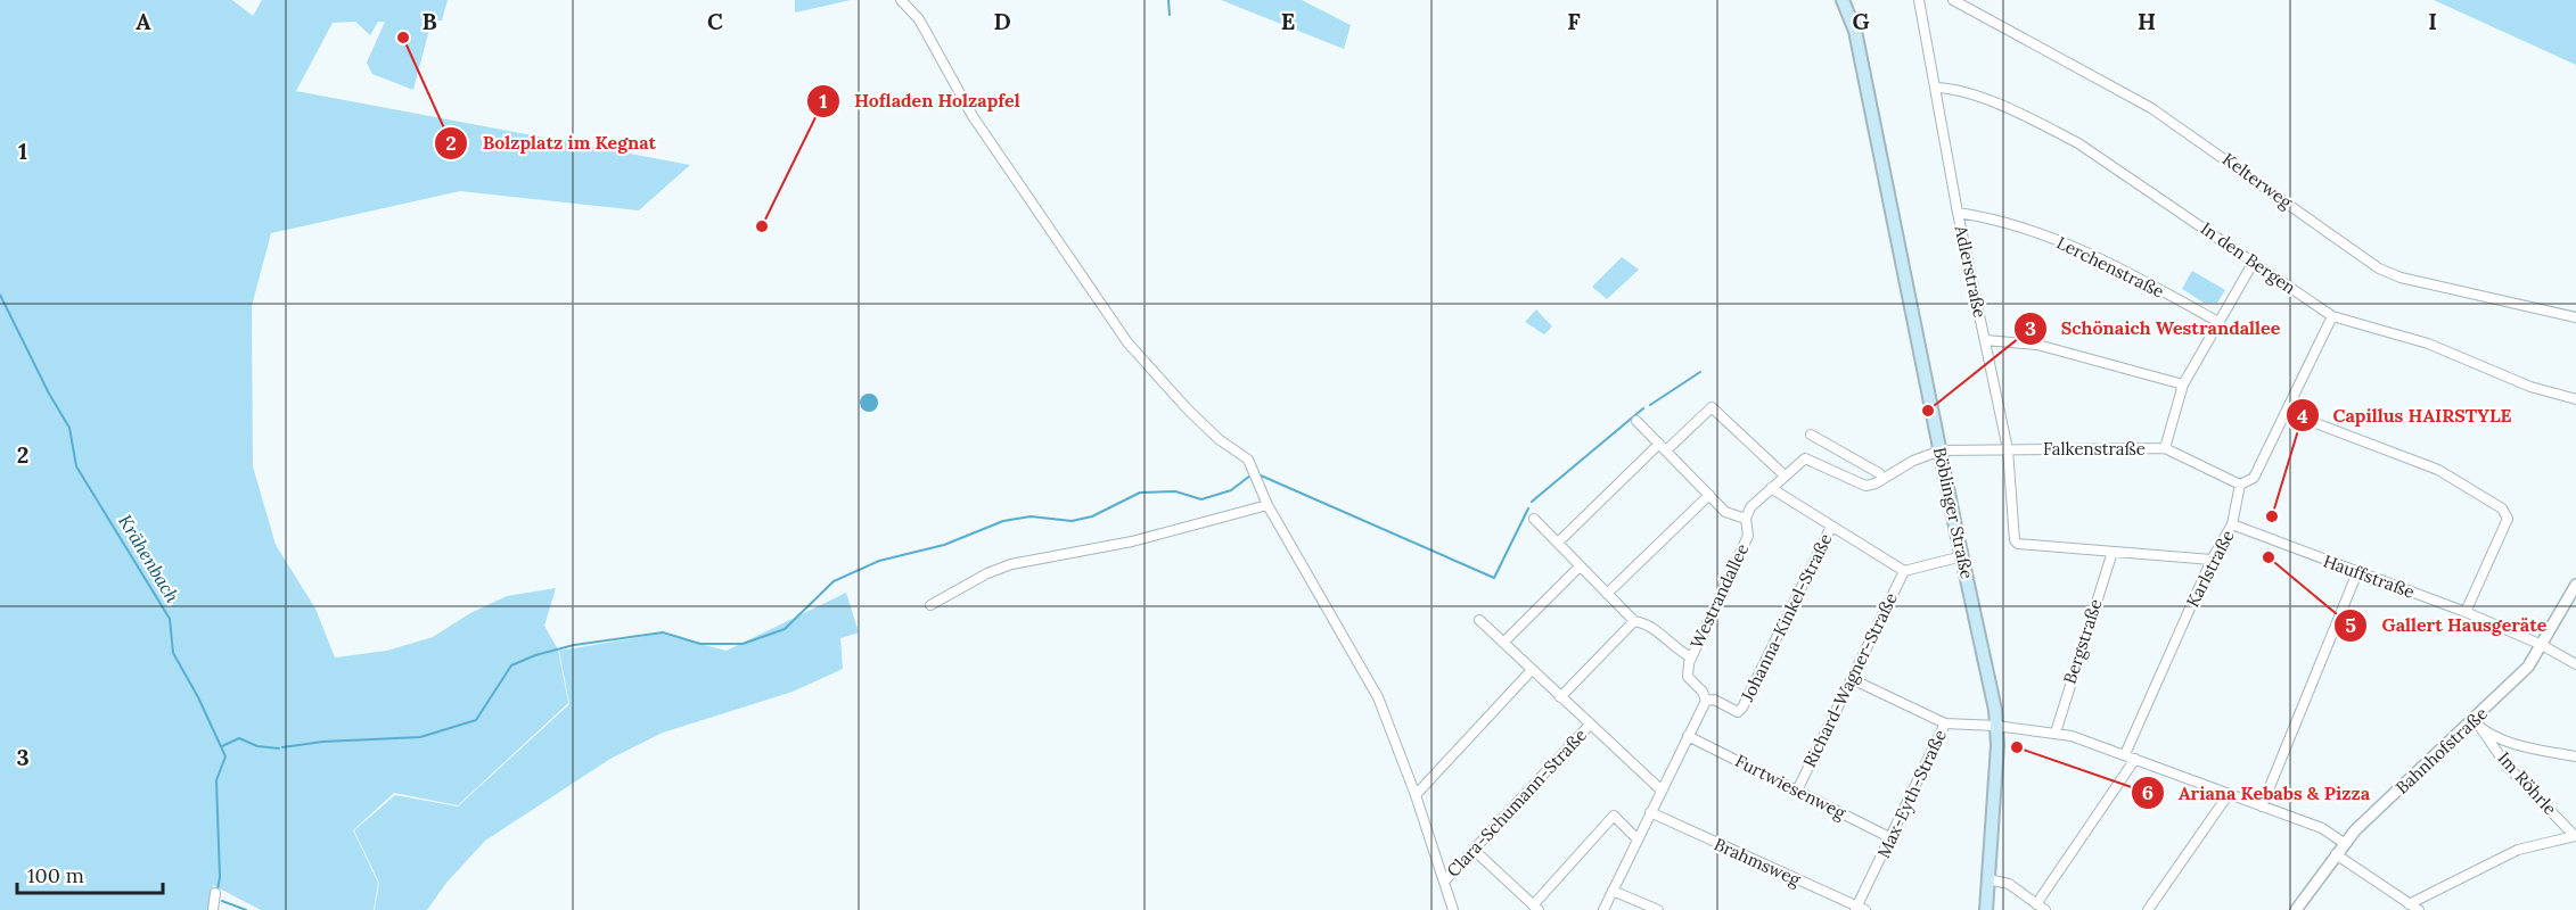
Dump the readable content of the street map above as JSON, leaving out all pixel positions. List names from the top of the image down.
{
  "streets": {
    "main road": ["Böblinger Straße"],
    "street": [
      "Kelterweg",
      "In den Bergen",
      "Lerchenstraße",
      "Adlerstraße",
      "Falkenstraße",
      "Karlstraße",
      "Hauffstraße",
      "Westrandallee",
      "Johanna-Kinkel-Straße",
      "Bergstraße",
      "Richard-Wagner-Straße",
      "Bahnhofstraße",
      "Im Röhrle",
      "Furtwiesenweg",
      "Max-Eyth-Straße",
      "Clara-Schumann-Straße",
      "Brahmsweg"
    ]
  },
  "crossings": [
    ["In den Bergen", "Adlerstraße"],
    ["Lerchenstraße", "Adlerstraße"],
    ["Adlerstraße", "Falkenstraße"],
    ["Adlerstraße", "Bergstraße"],
    ["Falkenstraße", "Böblinger Straße"],
    ["Falkenstraße", "Karlstraße"],
    ["Falkenstraße", "Westrandallee"],
    ["Böblinger Straße", "Westrandallee"],
    ["Böblinger Straße", "Max-Eyth-Straße"],
    ["Karlstraße", "Hauffstraße"],
    ["Karlstraße", "Max-Eyth-Straße"],
    ["Hauffstraße", "Bahnhofstraße"],
    ["Westrandallee", "Johanna-Kinkel-Straße"],
    ["Bergstraße", "Max-Eyth-Straße"],
    ["Richard-Wagner-Straße", "Furtwiesenweg"],
    ["Bahnhofstraße", "Im Röhrle"],
    ["Bahnhofstraße", "Max-Eyth-Straße"],
    ["Furtwiesenweg", "Max-Eyth-Straße"],
    ["Max-Eyth-Straße", "Brahmsweg"]
  ],
  "water": ["Krähenbach"],
  "places": [
    "Bolzplatz im Kegnat",
    "Hofladen Holzapfel",
    "Schönaich Westrandallee",
    "Capillus HAIRSTYLE",
    "Gallert Hausgeräte",
    "Ariana Kebabs & Pizza"
  ],
  "scale_bar": "100 m",
  "grid": {
    "columns": [
      "A",
      "B",
      "C",
      "D",
      "E",
      "F",
      "G",
      "H",
      "I"
    ],
    "rows": ["1", "2", "3"]
  }
}
